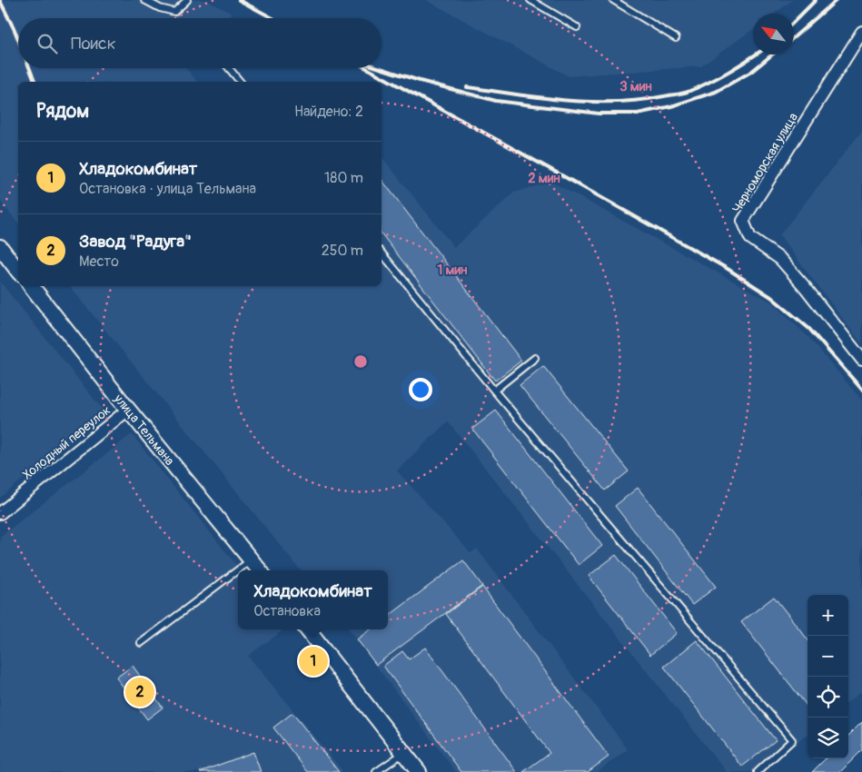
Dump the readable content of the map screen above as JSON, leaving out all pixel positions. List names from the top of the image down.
{
  "streets": {
    "street": ["Черноморская улица", "улица Тельмана", "Холодный переулок"]
  },
  "crossings": [
    ["улица Тельмана", "Холодный переулок"]
  ],
  "north": "top left",
  "page": {
    "search": "Поиск",
    "heading": ["Рядом", "Найдено: 2"],
    "list": [
      {
        "mark": "1",
        "name": "Хладокомбинат",
        "note": "Остановка · улица Тельмана",
        "value": "180 m"
      },
      {
        "mark": "2",
        "name": "Завод \"Радуга\"",
        "note": "Место",
        "value": "250 m"
      }
    ],
    "popup": ["Хладокомбинат", "Остановка"],
    "map_buttons": ["+", "−"],
    "pins": ["1", "2"]
  },
  "rings": ["3 мин", "2 мин", "1 мин"]
}
